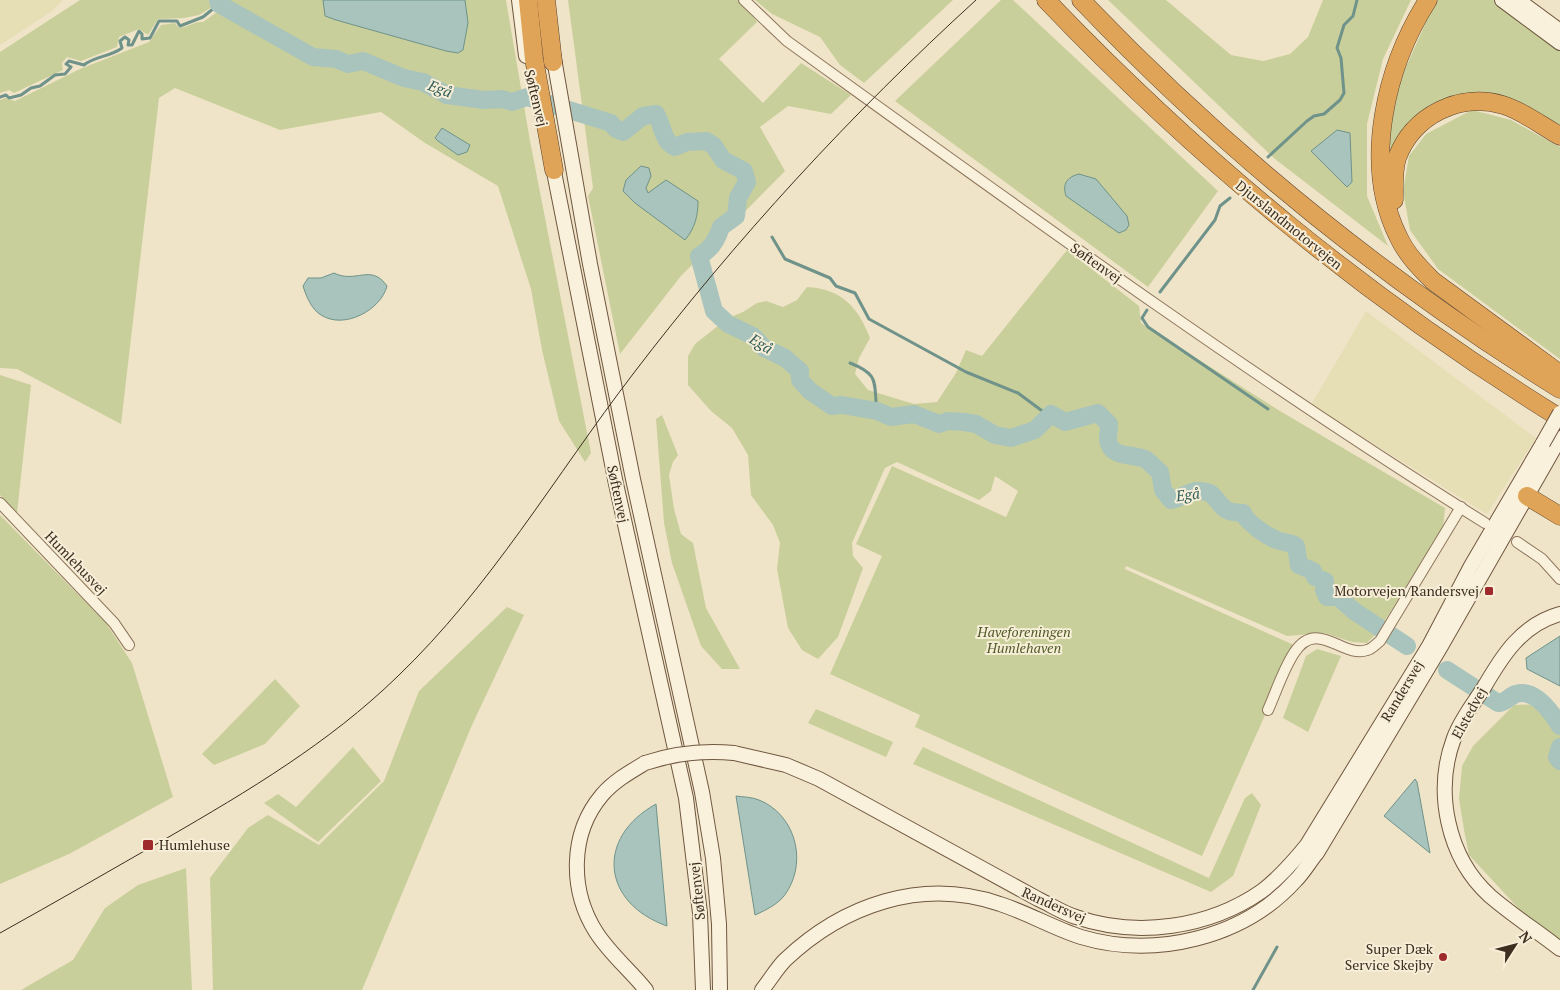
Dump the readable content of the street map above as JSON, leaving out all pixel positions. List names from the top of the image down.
{
  "streets": {
    "highway": ["Djurslandmotorvejen"],
    "main road": ["Søftenvej", "Randersvej", "Elstedvej"],
    "street": ["Humlehusvej"]
  },
  "water": ["Egå"],
  "parks": ["Haveforeningen Humlehaven"],
  "places": {
    "transit": ["Motorvejen/Randersvej", "Humlehuse"],
    "other": ["Super Dæk Service Skejby"]
  },
  "north": "top right"
}
